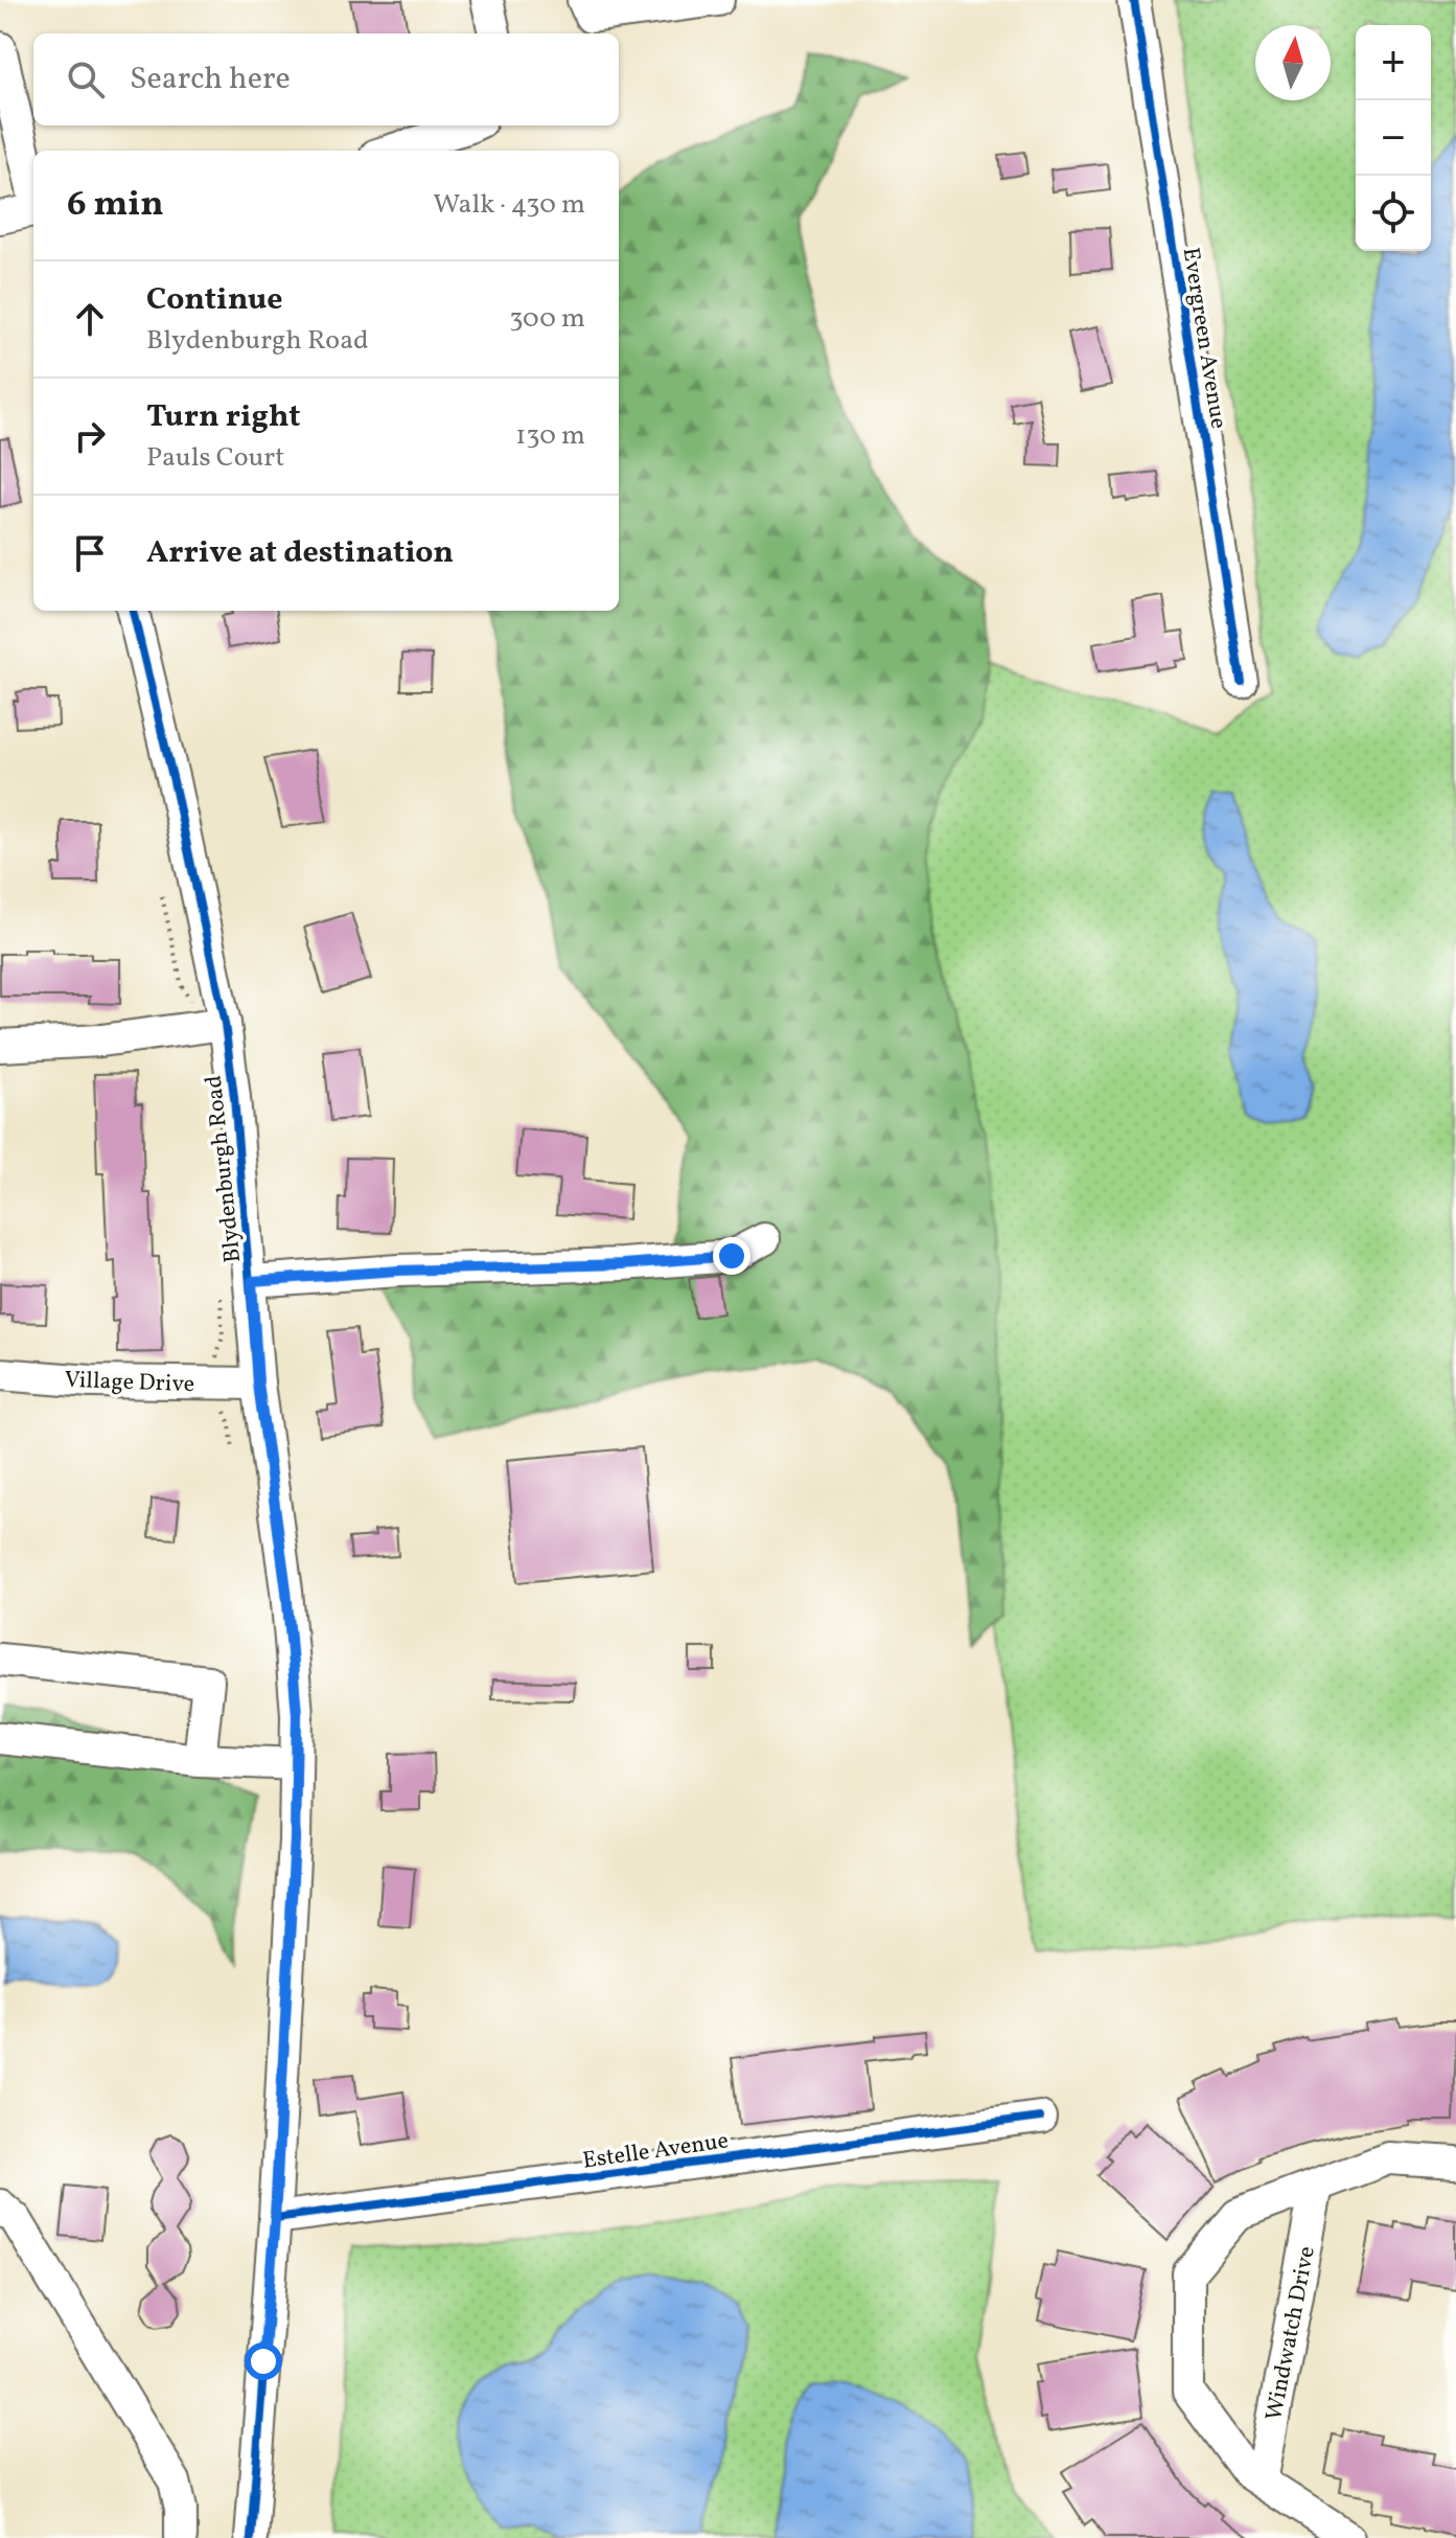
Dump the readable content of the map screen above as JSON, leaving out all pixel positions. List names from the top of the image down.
{
  "streets": {
    "street": [
      "Evergreen Avenue",
      "Blydenburgh Road",
      "Village Drive",
      "Estelle Avenue",
      "Windwatch Drive"
    ]
  },
  "crossings": [
    ["Blydenburgh Road", "Village Drive"],
    ["Blydenburgh Road", "Estelle Avenue"]
  ],
  "north": "top",
  "page": {
    "map_buttons": ["+", "−"],
    "search": "Search here",
    "heading": ["6 min", "Walk · 430 m"],
    "list": [
      ["Continue", "Blydenburgh Road", "300 m"],
      ["Turn right", "Pauls Court", "130 m"],
      "Arrive at destination"
    ]
  }
}
